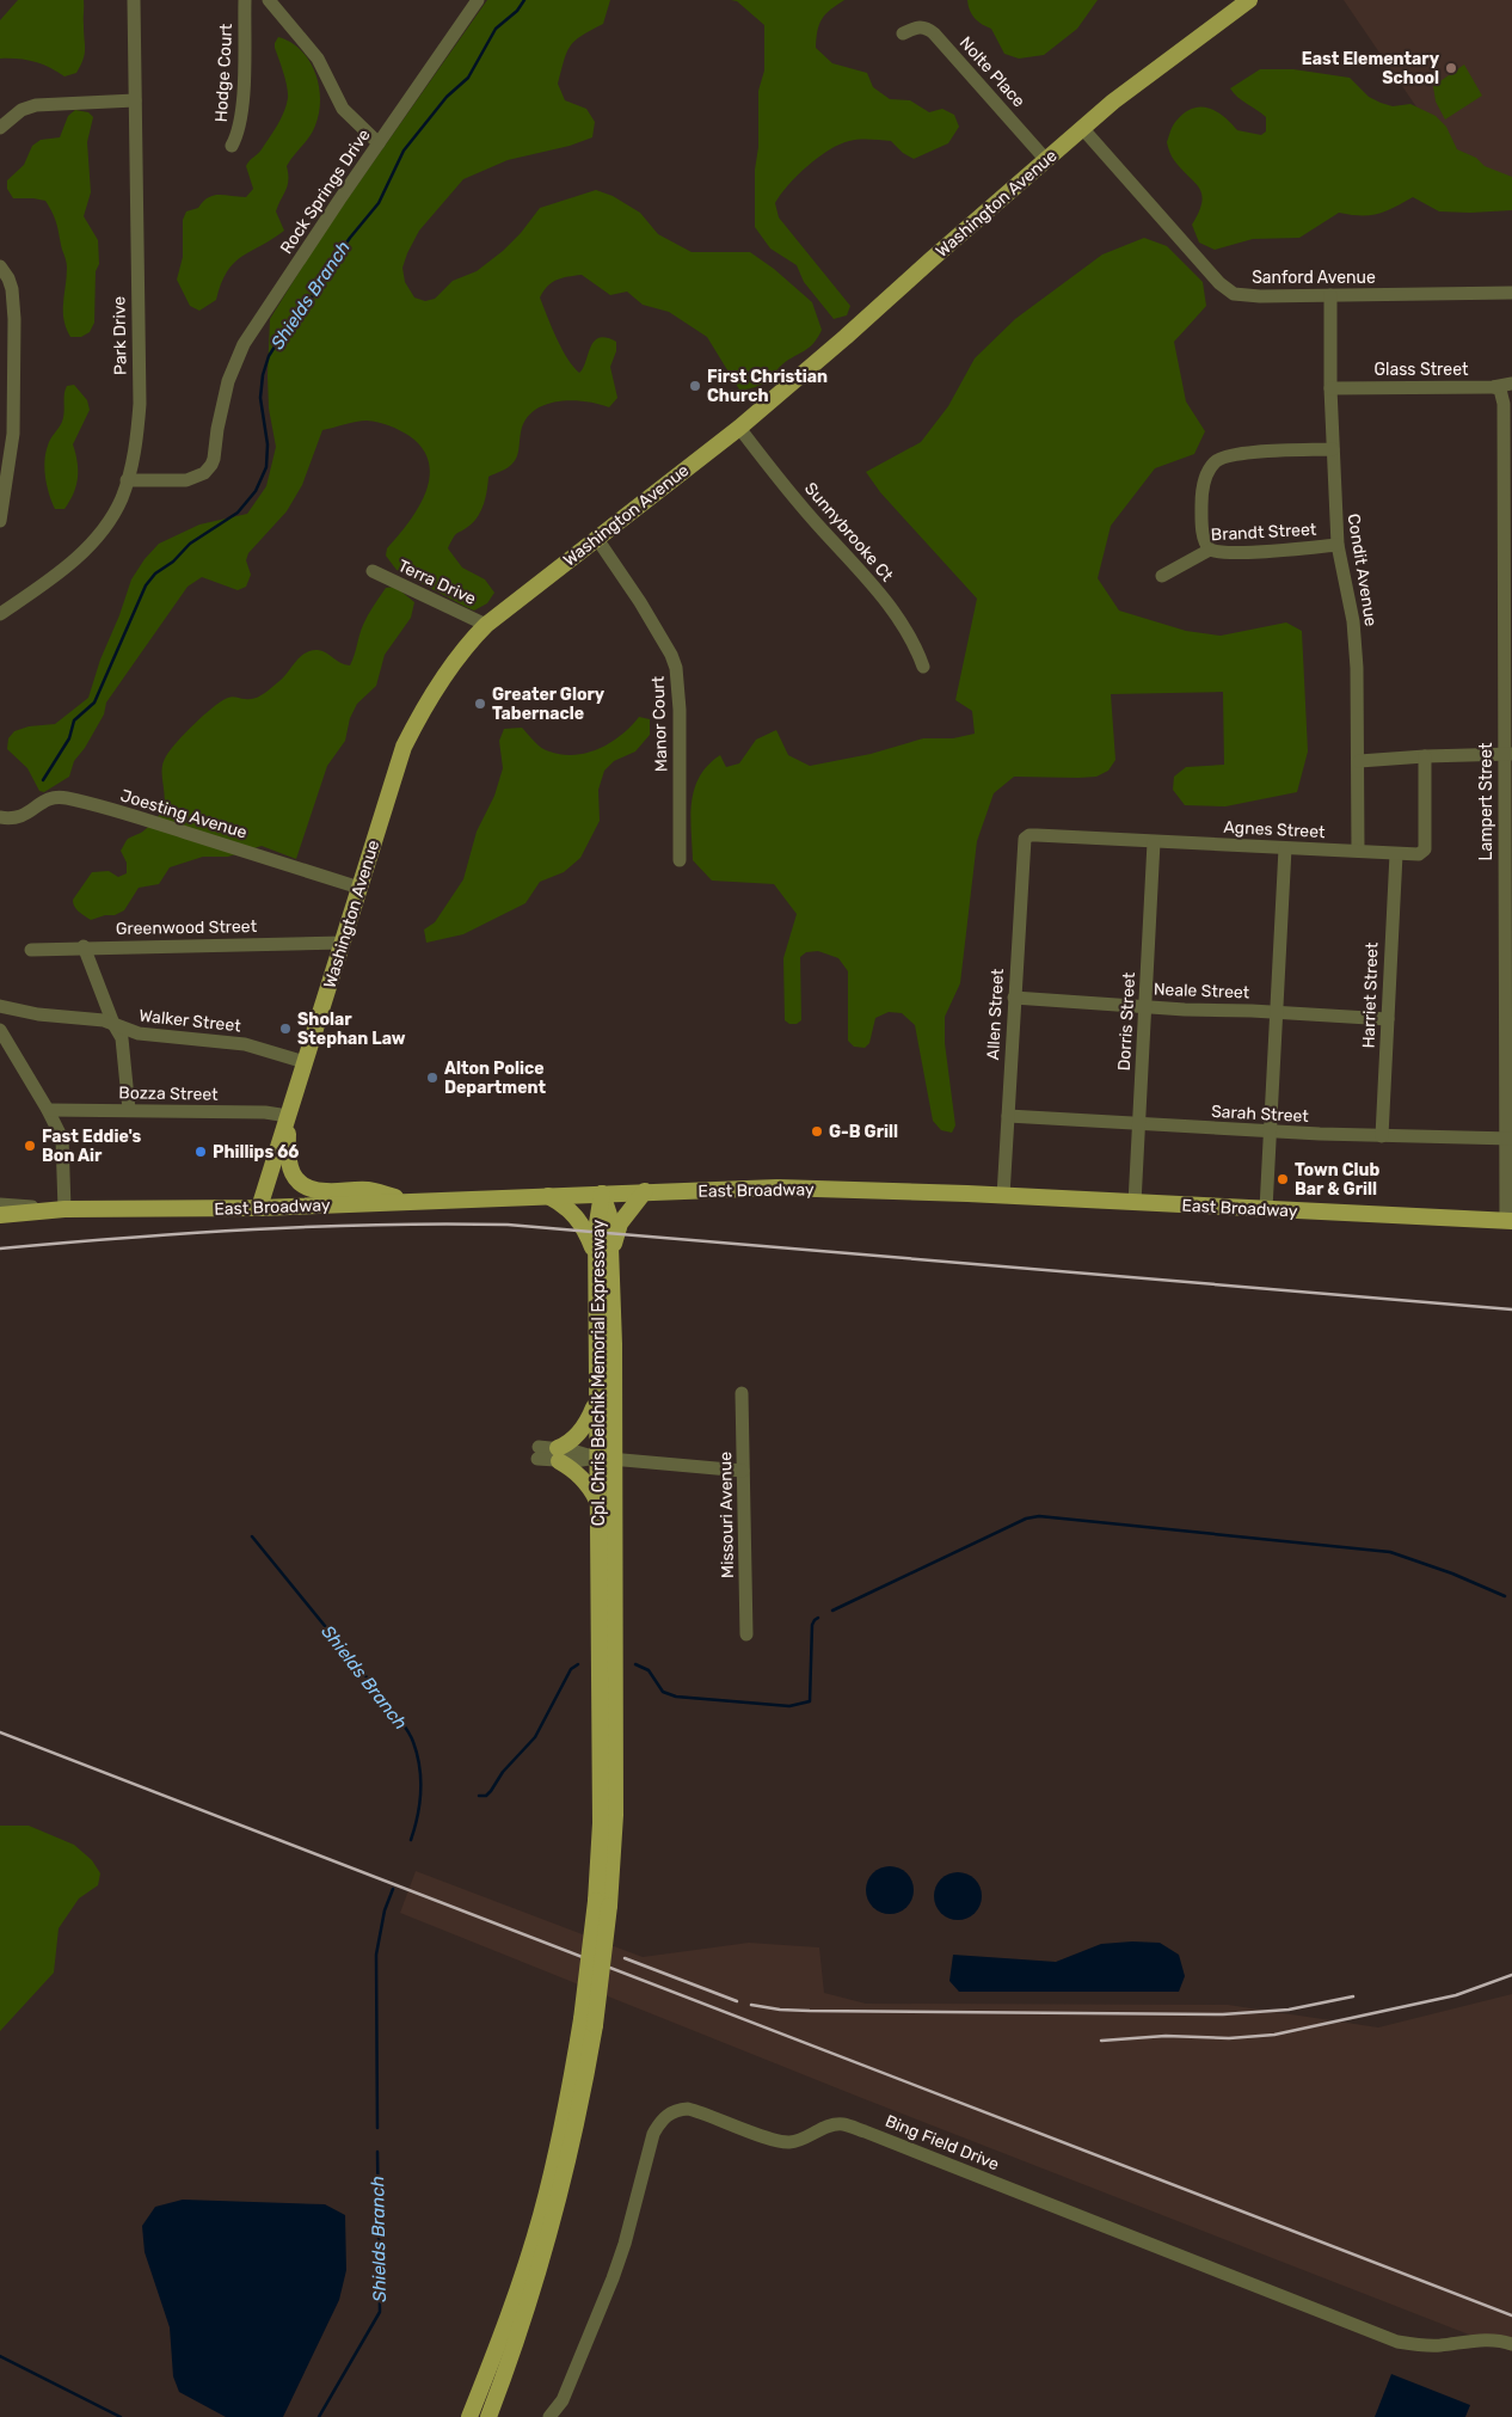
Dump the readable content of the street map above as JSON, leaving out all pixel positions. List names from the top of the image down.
{
  "streets": {
    "main road": ["Washington Avenue", "East Broadway", "Cpl. Chris Belchik Memorial Expressway"],
    "street": [
      "Nolte Place",
      "Hodge Court",
      "Rock Springs Drive",
      "Sanford Avenue",
      "Park Drive",
      "Glass Street",
      "Sunnybrooke Ct",
      "Brandt Street",
      "Condit Avenue",
      "Terra Drive",
      "Manor Court",
      "Lampert Street",
      "Joesting Avenue",
      "Agnes Street",
      "Greenwood Street",
      "Neale Street",
      "Harriet Street",
      "Allen Street",
      "Walker Street",
      "Dorris Street",
      "Bozza Street",
      "Sarah Street",
      "Missouri Avenue",
      "Bing Field Drive"
    ]
  },
  "crossings": [
    ["Nolte Place", "Washington Avenue"],
    ["Rock Springs Drive", "Park Drive"],
    ["Washington Avenue", "Sanford Avenue"],
    ["Washington Avenue", "Sunnybrooke Ct"],
    ["Washington Avenue", "Terra Drive"],
    ["Washington Avenue", "Manor Court"],
    ["Washington Avenue", "Joesting Avenue"],
    ["Washington Avenue", "Greenwood Street"],
    ["Washington Avenue", "Walker Street"],
    ["Washington Avenue", "Bozza Street"],
    ["Washington Avenue", "East Broadway"],
    ["Sanford Avenue", "Condit Avenue"],
    ["Glass Street", "Condit Avenue"],
    ["Glass Street", "Lampert Street"],
    ["Brandt Street", "Condit Avenue"],
    ["Condit Avenue", "Agnes Street"],
    ["Lampert Street", "Sarah Street"],
    ["Lampert Street", "East Broadway"],
    ["Agnes Street", "Harriet Street"],
    ["Agnes Street", "Allen Street"],
    ["Agnes Street", "Dorris Street"],
    ["Neale Street", "Harriet Street"],
    ["Neale Street", "Allen Street"],
    ["Neale Street", "Dorris Street"],
    ["Harriet Street", "Sarah Street"],
    ["Allen Street", "Sarah Street"],
    ["Allen Street", "East Broadway"],
    ["Dorris Street", "Sarah Street"],
    ["Dorris Street", "East Broadway"],
    ["East Broadway", "Cpl. Chris Belchik Memorial Expressway"]
  ],
  "water": ["Shields Branch"],
  "places": [
    "East Elementary School",
    "First Christian Church",
    "Greater Glory Tabernacle",
    "Sholar Stephan Law",
    "Alton Police Department",
    "G-B Grill",
    "Fast Eddie's Bon Air",
    "Phillips 66",
    "Town Club Bar & Grill"
  ]
}
